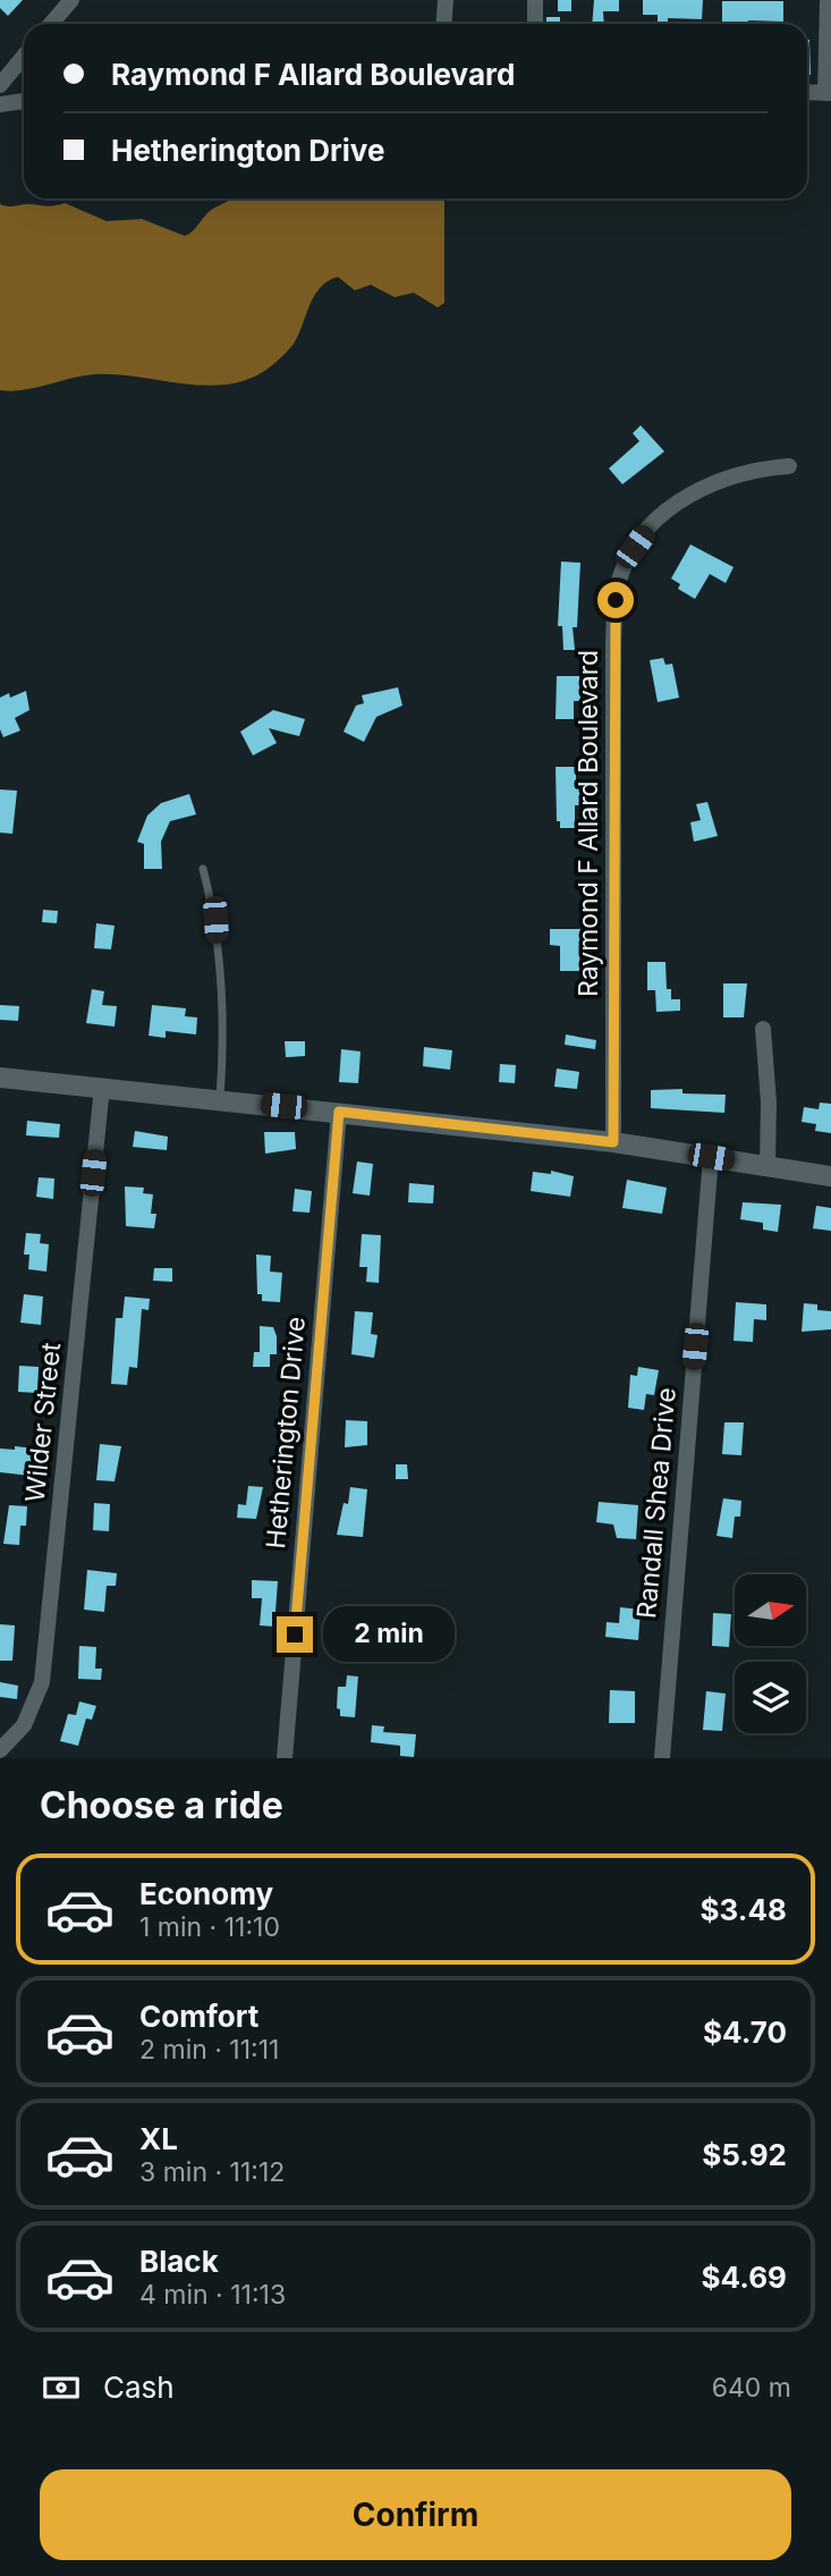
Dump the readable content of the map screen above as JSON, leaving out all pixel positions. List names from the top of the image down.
{
  "streets": {
    "street": [
      "Raymond F Allard Boulevard",
      "Wilder Street",
      "Hetherington Drive",
      "Randall Shea Drive"
    ]
  },
  "north": "right",
  "page": {
    "banner": ["Raymond F Allard Boulevard", "Hetherington Drive"],
    "bubble": "2 min",
    "heading": "Choose a ride",
    "list": [
      {
        "name": "Economy",
        "note": "1 min · 11:10",
        "value": "$3.48"
      },
      {
        "name": "Comfort",
        "note": "2 min · 11:11",
        "value": "$4.70"
      },
      {
        "name": "XL",
        "note": "3 min · 11:12",
        "value": "$5.92"
      },
      {
        "name": "Black",
        "note": "4 min · 11:13",
        "value": "$4.69"
      }
    ],
    "pay": ["Cash", "640 m"],
    "buttons": "Confirm"
  }
}
